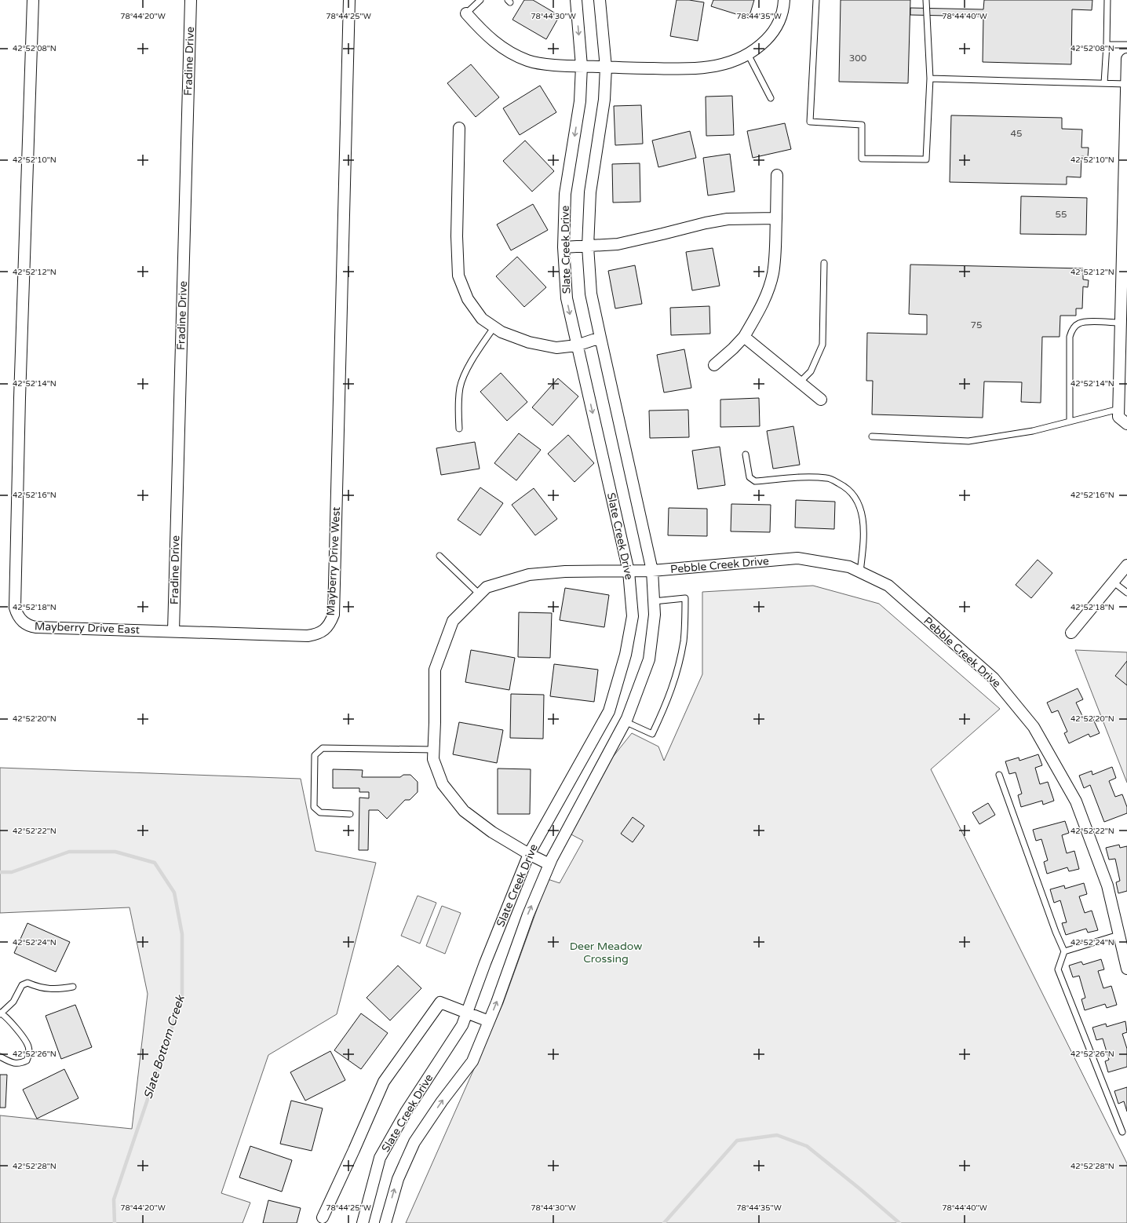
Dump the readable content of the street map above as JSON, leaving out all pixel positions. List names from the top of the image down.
{
  "streets": {
    "street": [
      "Fradine Drive",
      "Slate Creek Drive",
      "Mayberry Drive West",
      "Pebble Creek Drive",
      "Mayberry Drive East"
    ]
  },
  "crossings": [
    ["Fradine Drive", "Mayberry Drive West"],
    ["Fradine Drive", "Mayberry Drive East"],
    ["Slate Creek Drive", "Pebble Creek Drive"],
    ["Mayberry Drive West", "Mayberry Drive East"]
  ],
  "water": ["Slate Bottom Creek"],
  "parks": ["Deer Meadow Crossing"],
  "house_numbers": [
    "300",
    "45",
    "55",
    "75"
  ],
  "coordinates": [
    "78°44'20\"W",
    "78°44'25\"W",
    "78°44'30\"W",
    "78°44'35\"W",
    "78°44'40\"W",
    "42°52'08\"N",
    "42°52'10\"N",
    "42°52'12\"N",
    "42°52'14\"N",
    "42°52'16\"N",
    "42°52'18\"N",
    "42°52'20\"N",
    "42°52'22\"N",
    "42°52'24\"N",
    "42°52'26\"N",
    "42°52'28\"N"
  ]
}
